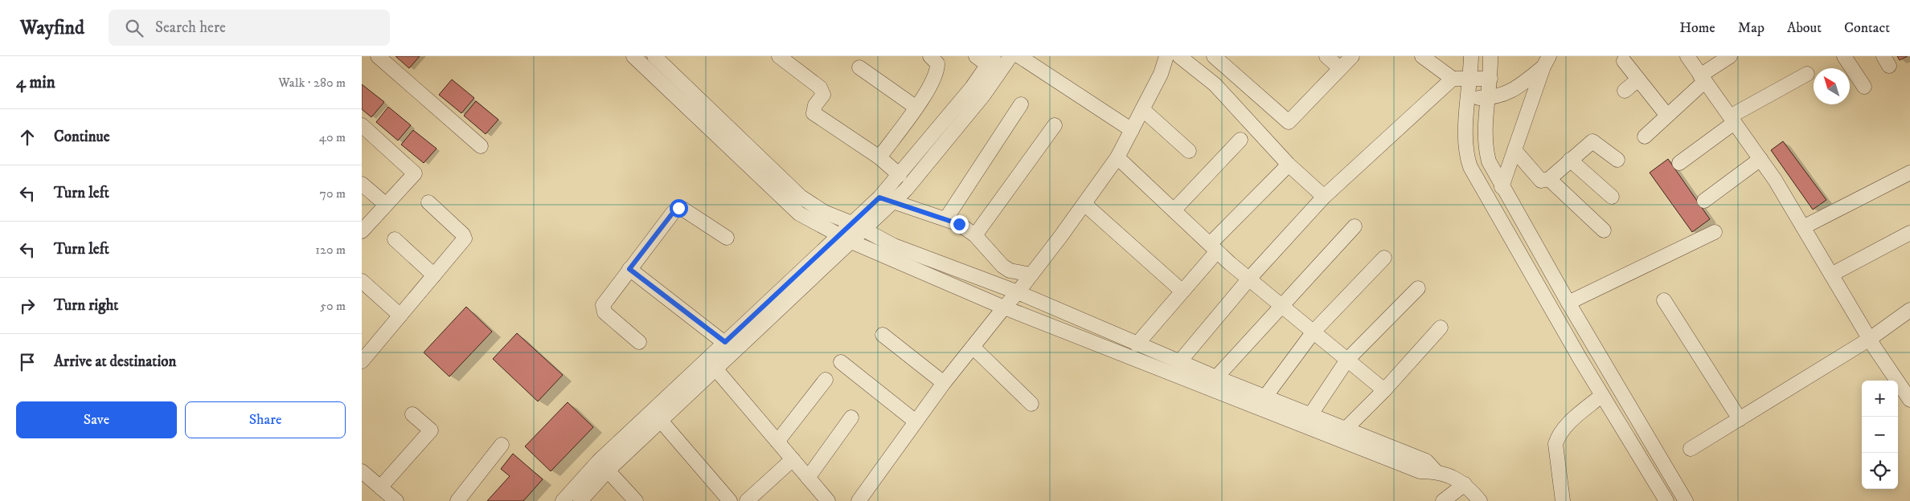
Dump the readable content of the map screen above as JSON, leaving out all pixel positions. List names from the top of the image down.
{
  "north": "top left",
  "page": {
    "header": "Wayfind",
    "search": "Search here",
    "nav": [
      "Home",
      "Map",
      "About",
      "Contact"
    ],
    "heading": ["4 min", "Walk · 280 m"],
    "list": [
      ["Continue", "40 m"],
      ["Turn left", "70 m"],
      ["Turn left", "120 m"],
      ["Turn right", "50 m"],
      "Arrive at destination"
    ],
    "map_buttons": ["+", "−"],
    "buttons": ["Save", "Share"]
  }
}
